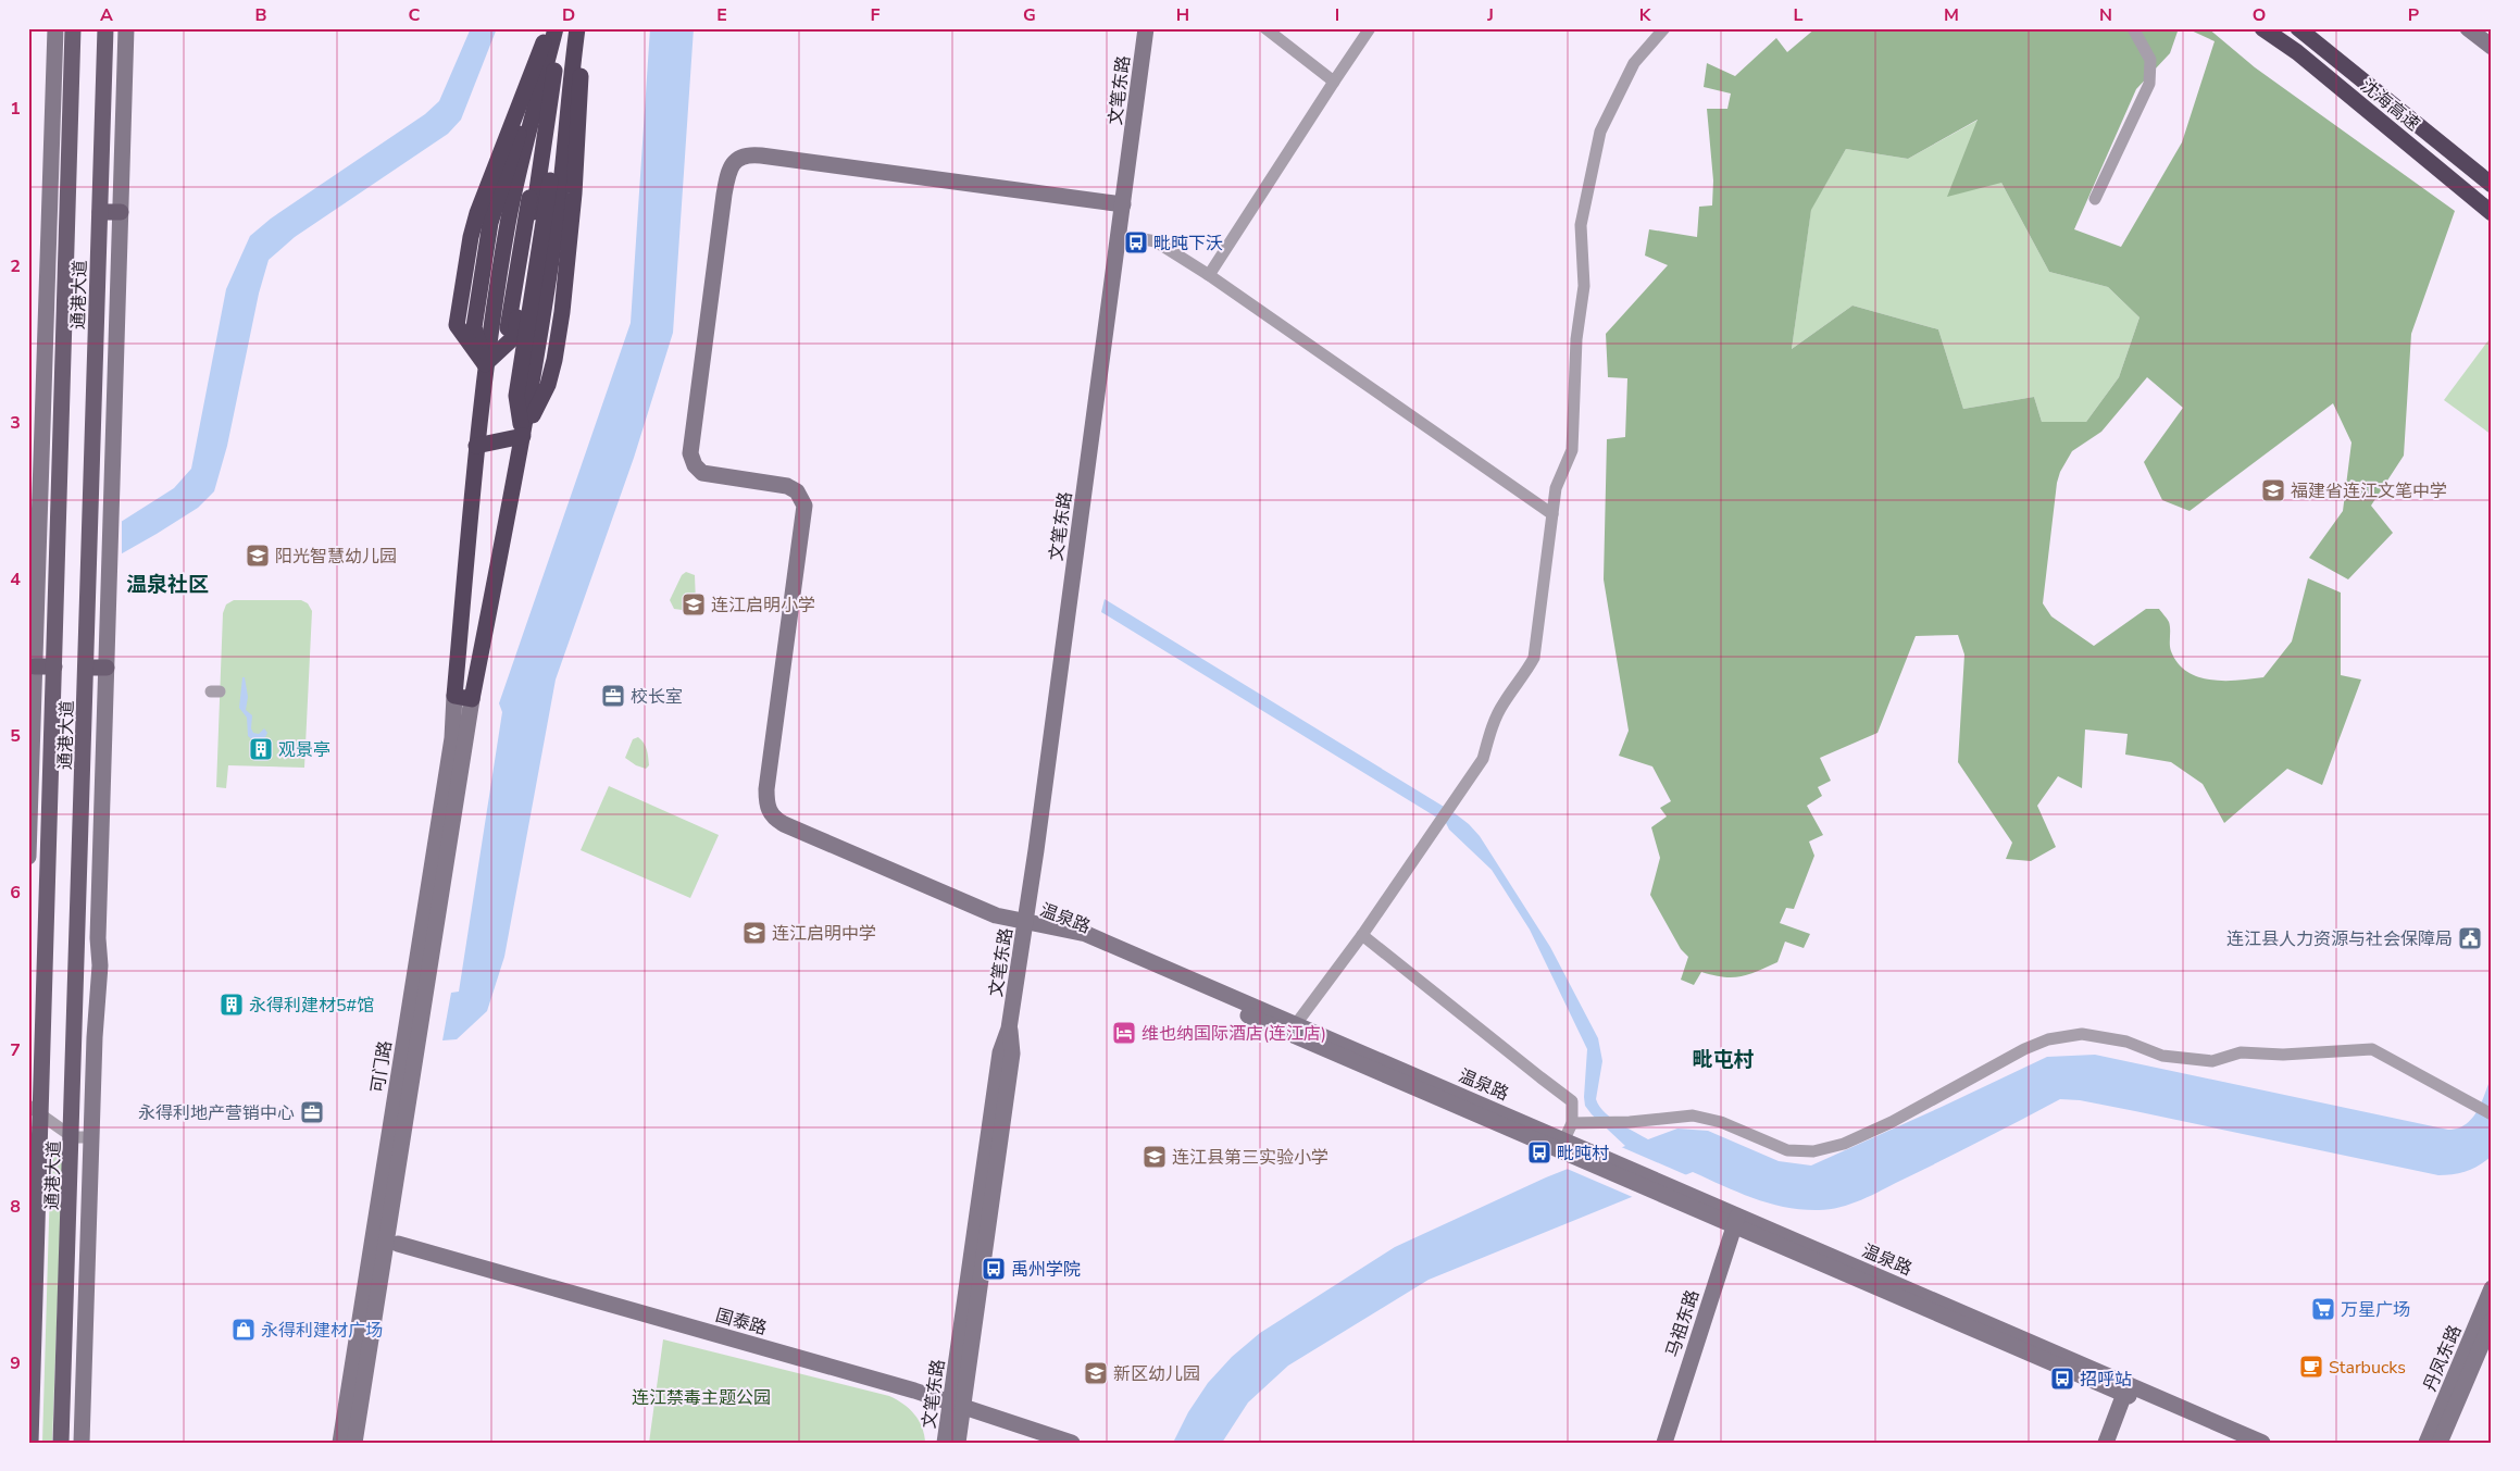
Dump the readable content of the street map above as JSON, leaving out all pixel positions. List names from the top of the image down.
{
  "streets": {
    "highway": ["沈海高速"],
    "main road": [
      "文笔东路",
      "通港大道",
      "温泉路",
      "可门路",
      "国泰路",
      "马祖东路",
      "丹凤东路"
    ]
  },
  "crossings": [
    ["文笔东路", "温泉路"],
    ["文笔东路", "国泰路"],
    ["温泉路", "马祖东路"]
  ],
  "districts": ["温泉社区", "毗屯村"],
  "parks": ["连江禁毒主题公园"],
  "places": {
    "bus stop": [
      "毗旽下沃",
      "毗旽村",
      "禹州学院",
      "招呼站"
    ],
    "school or university": [
      "福建省连江文笔中学",
      "阳光智慧幼儿园",
      "连江启明小学",
      "连江启明中学",
      "连江县第三实验小学",
      "新区幼儿园"
    ],
    "office": ["校长室", "永得利地产营销中心"],
    "building": ["观景亭", "永得利建材5#馆"],
    "public building": ["连江县人力资源与社会保障局"],
    "hotel": ["维也纳国际酒店(连江店)"],
    "supermarket": ["万星广场"],
    "shop": ["永得利建材广场"],
    "cafe": ["Starbucks"]
  },
  "grid": {
    "columns": [
      "A",
      "B",
      "C",
      "D",
      "E",
      "F",
      "G",
      "H",
      "I",
      "J",
      "K",
      "L",
      "M",
      "N",
      "O",
      "P"
    ],
    "rows": [
      "1",
      "2",
      "3",
      "4",
      "5",
      "6",
      "7",
      "8",
      "9"
    ]
  }
}
